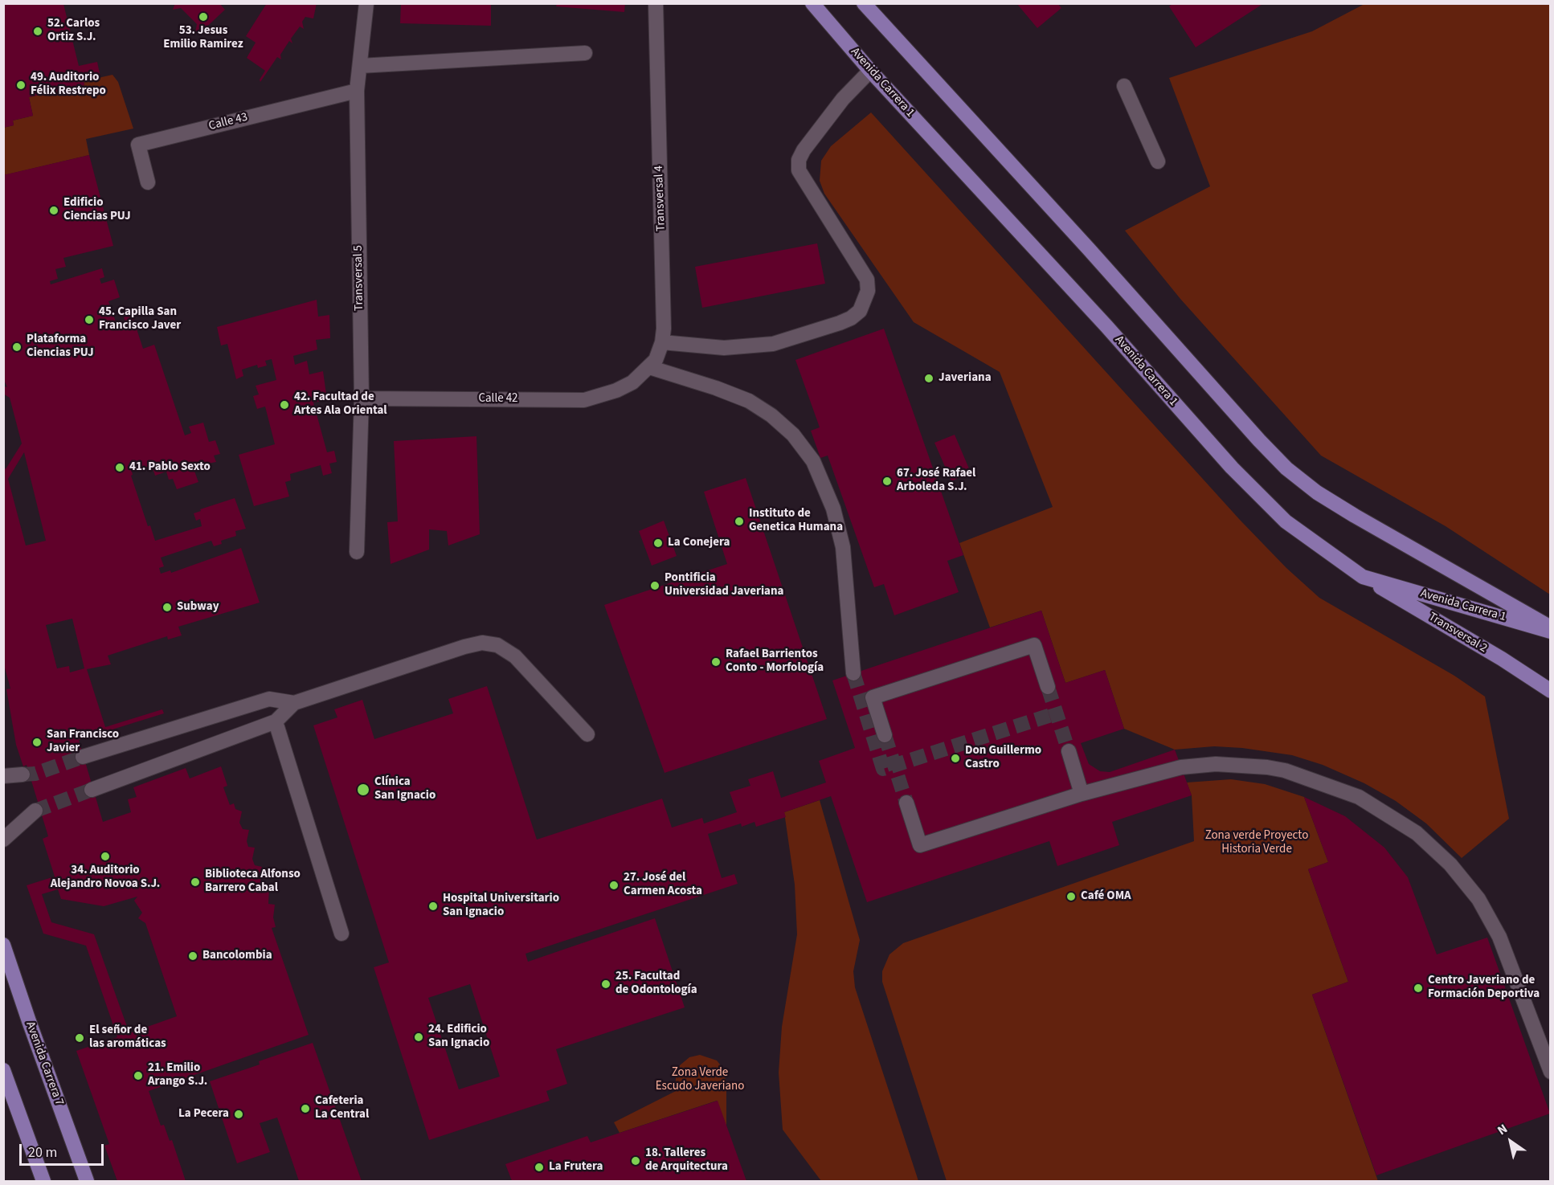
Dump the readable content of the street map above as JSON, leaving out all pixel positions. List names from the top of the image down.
{
  "streets": {
    "main road": ["Avenida Carrera 1", "Transversal 2", "Avenida Carrera 7"],
    "street": [
      "Calle 43",
      "Transversal 4",
      "Transversal 5",
      "Calle 42"
    ]
  },
  "crossings": [
    ["Avenida Carrera 1", "Transversal 2"],
    ["Calle 43", "Transversal 5"],
    ["Transversal 4", "Calle 42"],
    ["Transversal 5", "Calle 42"]
  ],
  "parks": ["Zona verde Proyecto Historia Verde", "Zona Verde Escudo Javeriano"],
  "places": [
    "53. Jesus Emilio Ramirez",
    "52. Carlos Ortiz S.J.",
    "49. Auditorio Félix Restrepo",
    "Edificio Ciencias PUJ",
    "45. Capilla San Francisco Javer",
    "Plataforma Ciencias PUJ",
    "Javeriana",
    "42. Facultad de Artes Ala Oriental",
    "41. Pablo Sexto",
    "67. José Rafael Arboleda S.J.",
    "Instituto de Genetica Humana",
    "La Conejera",
    "Pontificia Universidad Javeriana",
    "Subway",
    "Rafael Barrientos Conto - Morfología",
    "San Francisco Javier",
    "Don Guillermo Castro",
    "Clínica San Ignacio",
    "34. Auditorio Alejandro Novoa S.J.",
    "Biblioteca Alfonso Barrero Cabal",
    "27. José del Carmen Acosta",
    "Café OMA",
    "Hospital Universitario San Ignacio",
    "Bancolombia",
    "25. Facultad de Odontología",
    "Centro Javeriano de Formación Deportiva",
    "24. Edificio San Ignacio",
    "El señor de las aromáticas",
    "21. Emilio Arango S.J.",
    "Cafeteria La Central",
    "La Pecera",
    "18. Talleres de Arquitectura",
    "La Frutera"
  ],
  "scale_bar": "20 m",
  "north": "top left"
}
